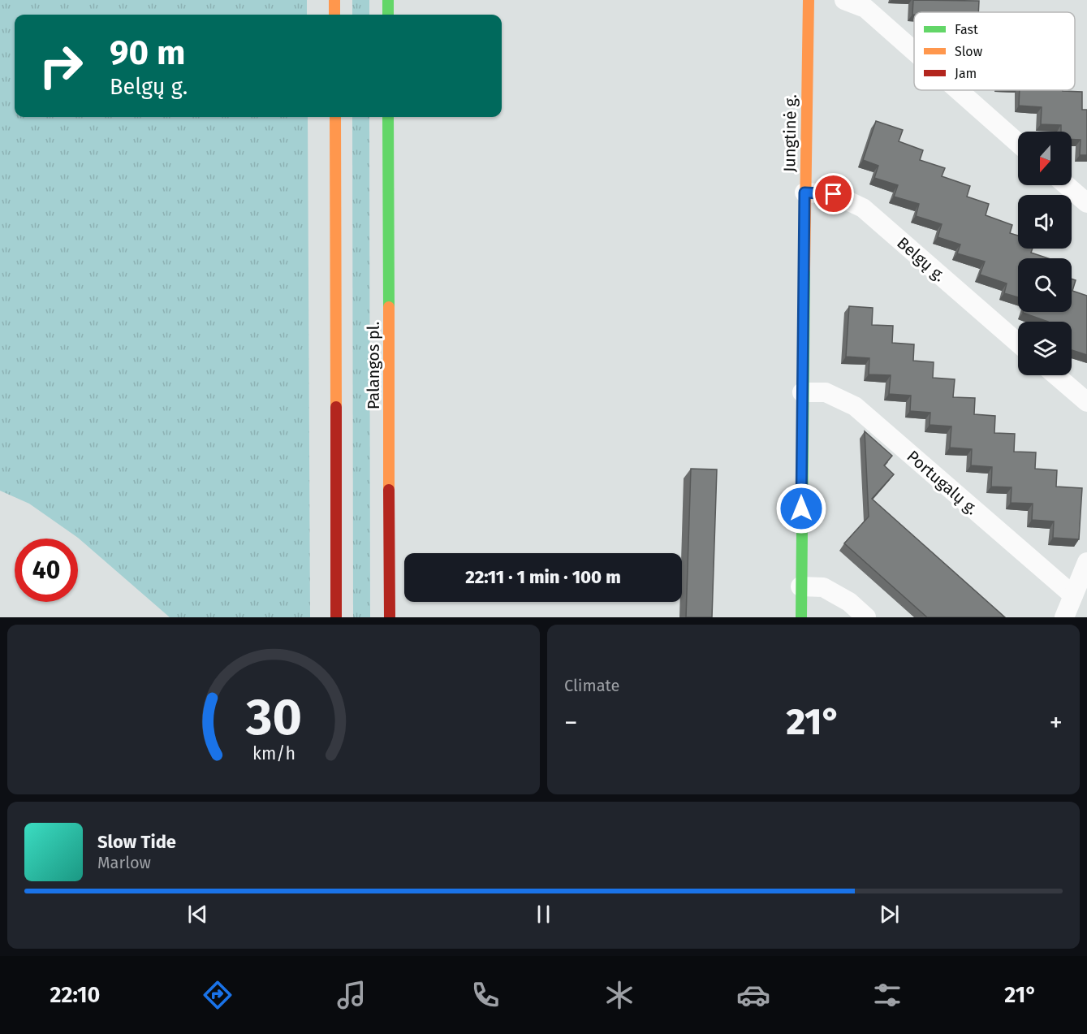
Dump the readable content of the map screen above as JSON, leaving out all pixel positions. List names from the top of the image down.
{
  "streets": {
    "main road": ["Jungtinė g.", "Palangos pl."],
    "street": ["Belgų g.", "Portugalų g."]
  },
  "crossings": [
    ["Jungtinė g.", "Belgų g."],
    ["Jungtinė g.", "Portugalų g."]
  ],
  "legend": ["Fast", "Slow", "Jam"],
  "north": "bottom",
  "page": {
    "turn": ["90 m", "Belgų g."],
    "limit": "40",
    "trip": "22:11 · 1 min · 100 m",
    "tile": "Climate",
    "heat": ["−", "21°", "+"],
    "song": ["Slow Tide", "Marlow"],
    "tabs": ["22:10", "21°"],
    "gauge": ["30", "km/h"]
  }
}
